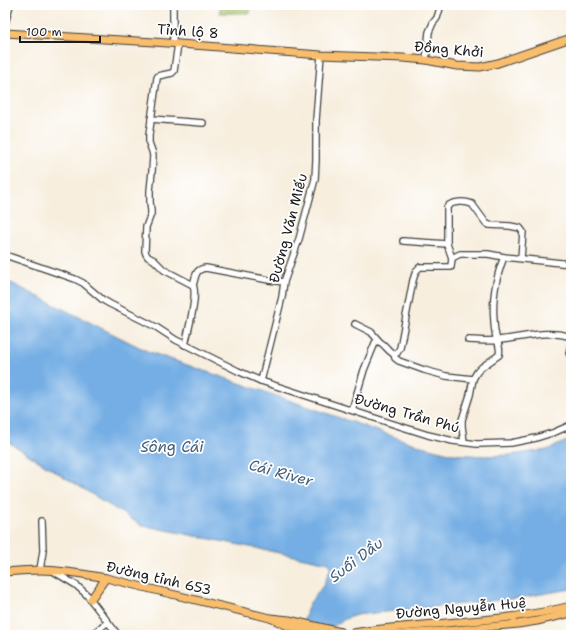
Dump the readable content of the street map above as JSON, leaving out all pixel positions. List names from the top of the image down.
{
  "streets": {
    "main road": [
      "Tỉnh lộ 8",
      "Đồng Khởi",
      "Đường tỉnh 653",
      "Đường Nguyễn Huệ"
    ],
    "street": ["Đường Văn Miếu", "Đường Trần Phú"]
  },
  "crossings": [
    ["Tỉnh lộ 8", "Đồng Khởi"],
    ["Tỉnh lộ 8", "Đường Văn Miếu"],
    ["Đồng Khởi", "Đường Văn Miếu"],
    ["Đường Văn Miếu", "Đường Trần Phú"],
    ["Đường tỉnh 653", "Đường Nguyễn Huệ"]
  ],
  "water": ["Sông Cái", "Cái River", "Suối Dầu"],
  "scale_bar": "100 m"
}
